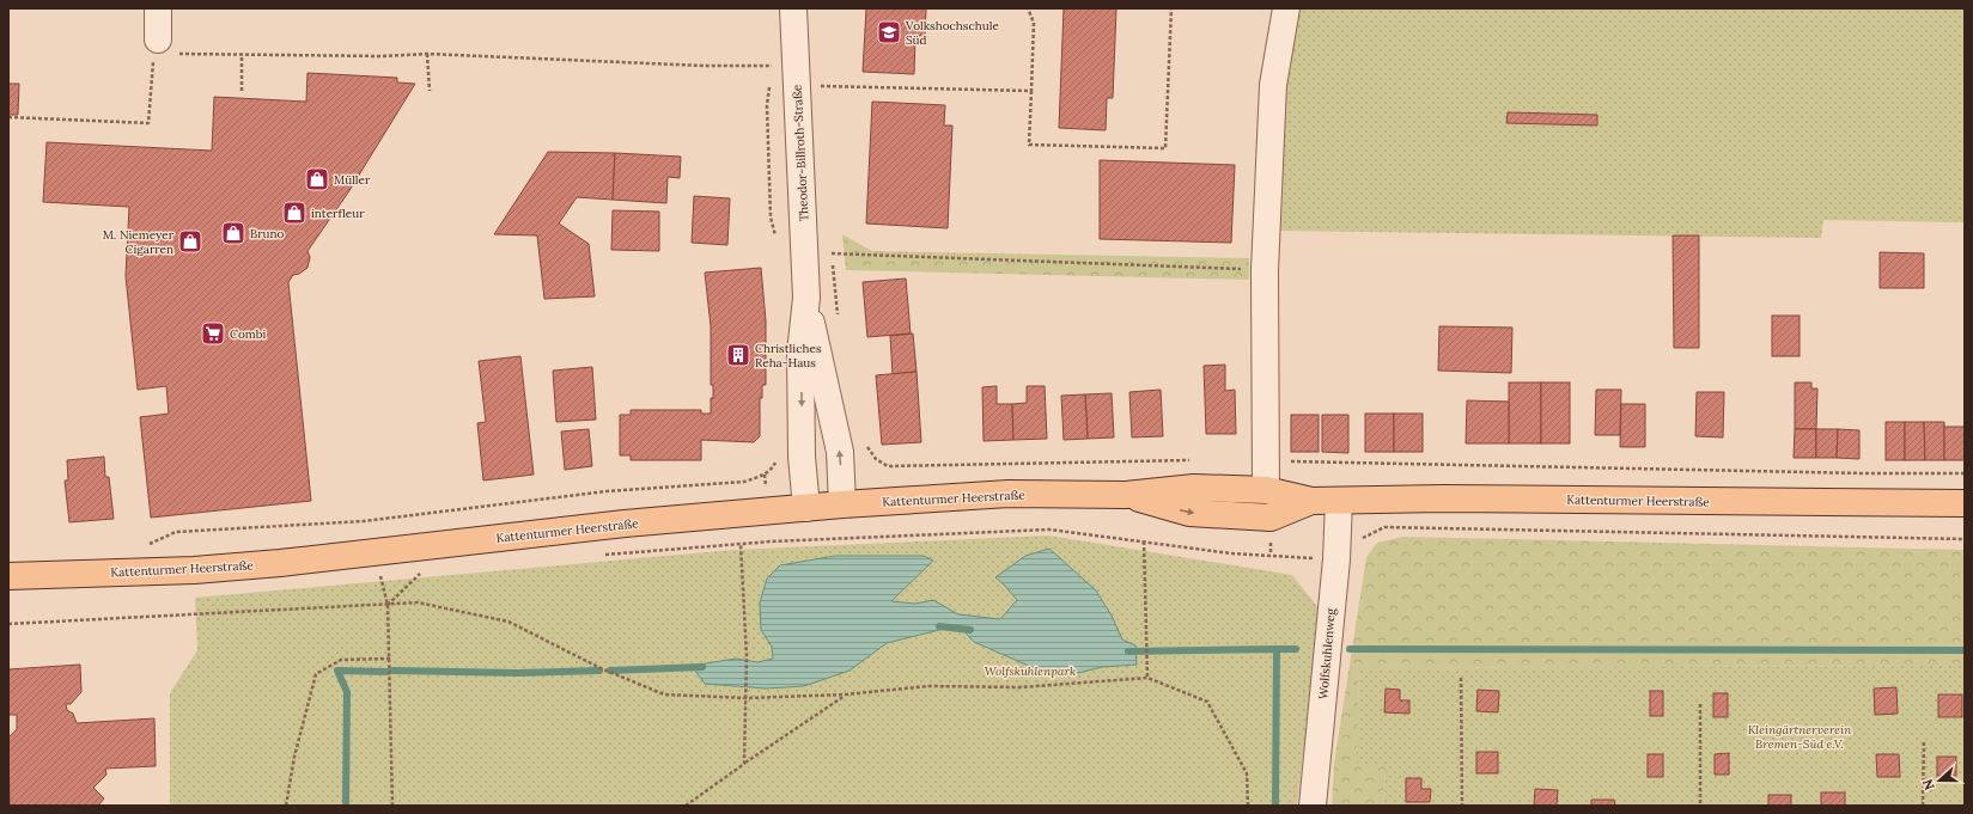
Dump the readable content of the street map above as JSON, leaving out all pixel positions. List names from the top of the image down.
{
  "streets": {
    "main road": ["Kattenturmer Heerstraße"],
    "street": ["Theodor-Billroth-Straße", "Wolfskuhlenweg"]
  },
  "crossings": [
    ["Theodor-Billroth-Straße", "Kattenturmer Heerstraße"],
    ["Kattenturmer Heerstraße", "Wolfskuhlenweg"]
  ],
  "parks": ["Wolfskuhlenpark", "Kleingärtnerverein Bremen-Süd e.V."],
  "places": {
    "school or university": ["Volkshochschule Süd"],
    "shop": [
      "Müller",
      "interfleur",
      "Bruno",
      "M. Niemeyer Cigarren"
    ],
    "supermarket": ["Combi"],
    "building": ["Christliches Reha-Haus"]
  },
  "north": "left"
}
